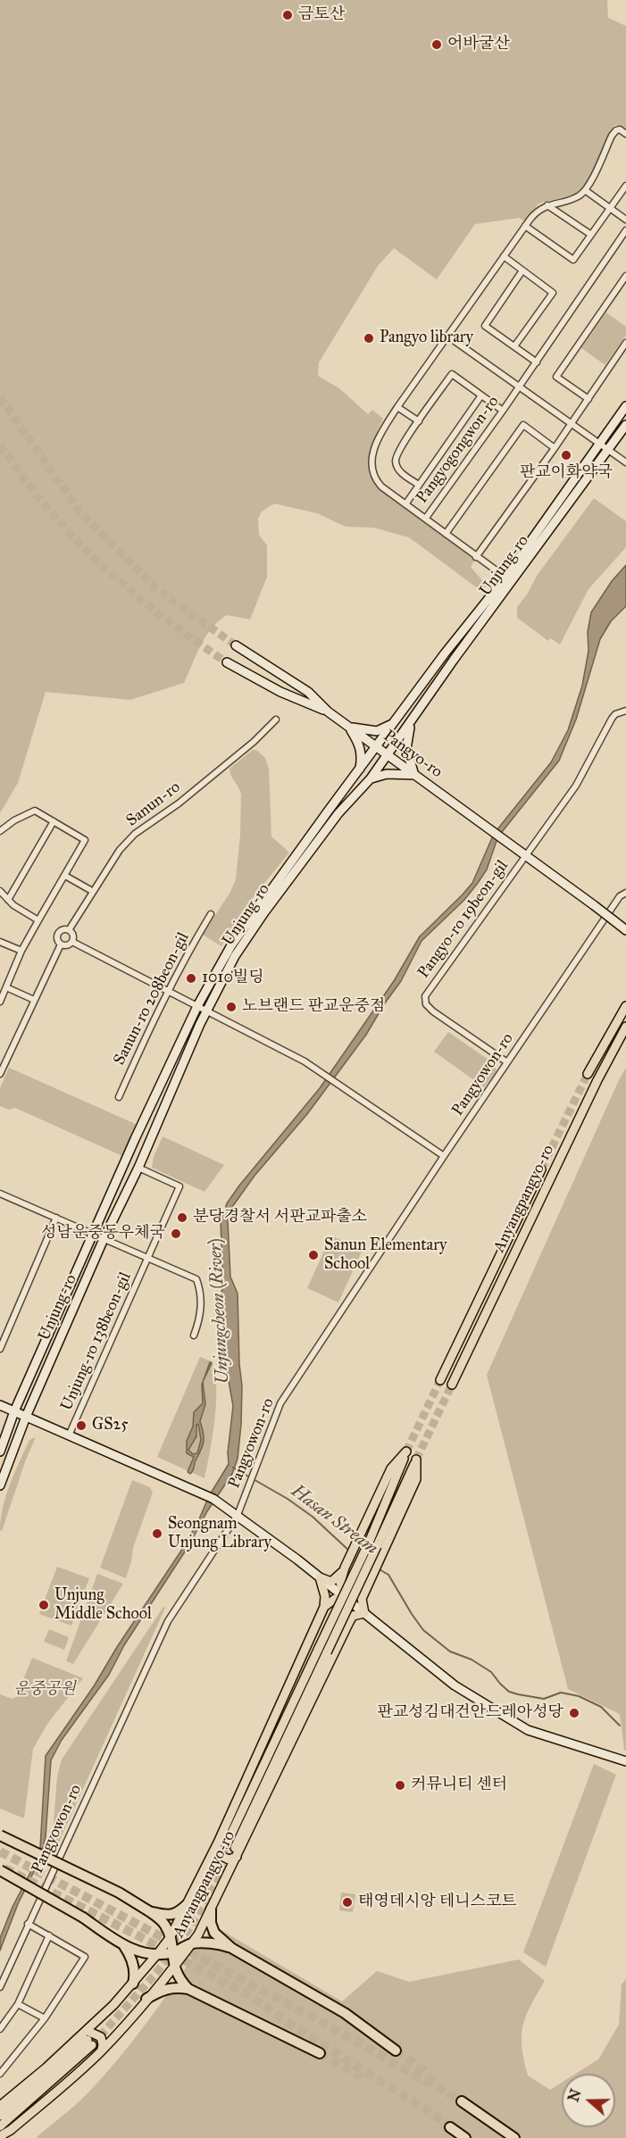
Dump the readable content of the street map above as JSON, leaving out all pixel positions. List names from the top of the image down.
{
  "streets": {
    "main road": ["Unjung-ro", "Pangyo-ro", "Anyangpangyo-ro"],
    "street": [
      "Pangyogongwon-ro",
      "Sanun-ro",
      "Pangyo-ro 19beon-gil",
      "Sanun-ro 208beon-gil",
      "Pangyowon-ro",
      "Unjung-ro 138beon-gil"
    ]
  },
  "crossings": [
    ["Pangyogongwon-ro", "Unjung-ro"],
    ["Unjung-ro", "Pangyo-ro"],
    ["Unjung-ro", "Unjung-ro 138beon-gil"],
    ["Pangyo-ro", "Pangyo-ro 19beon-gil"],
    ["Pangyo-ro 19beon-gil", "Pangyowon-ro"]
  ],
  "water": ["Unjungcheon (River)", "Hasan Stream"],
  "parks": ["운중공원"],
  "places": [
    "금토산",
    "어바굴산",
    "Pangyo library",
    "판교이화약국",
    "1010빌딩",
    "노브랜드 판교운중점",
    "분당경찰서 서판교파출소",
    "성남운중동우체국",
    "Sanun Elementary School",
    "GS25",
    "Seongnam Unjung Library",
    "Unjung Middle School",
    "판교성김대건안드레아성당",
    "커뮤니티 센터",
    "태영데시앙 테니스코트"
  ],
  "north": "left"
}
